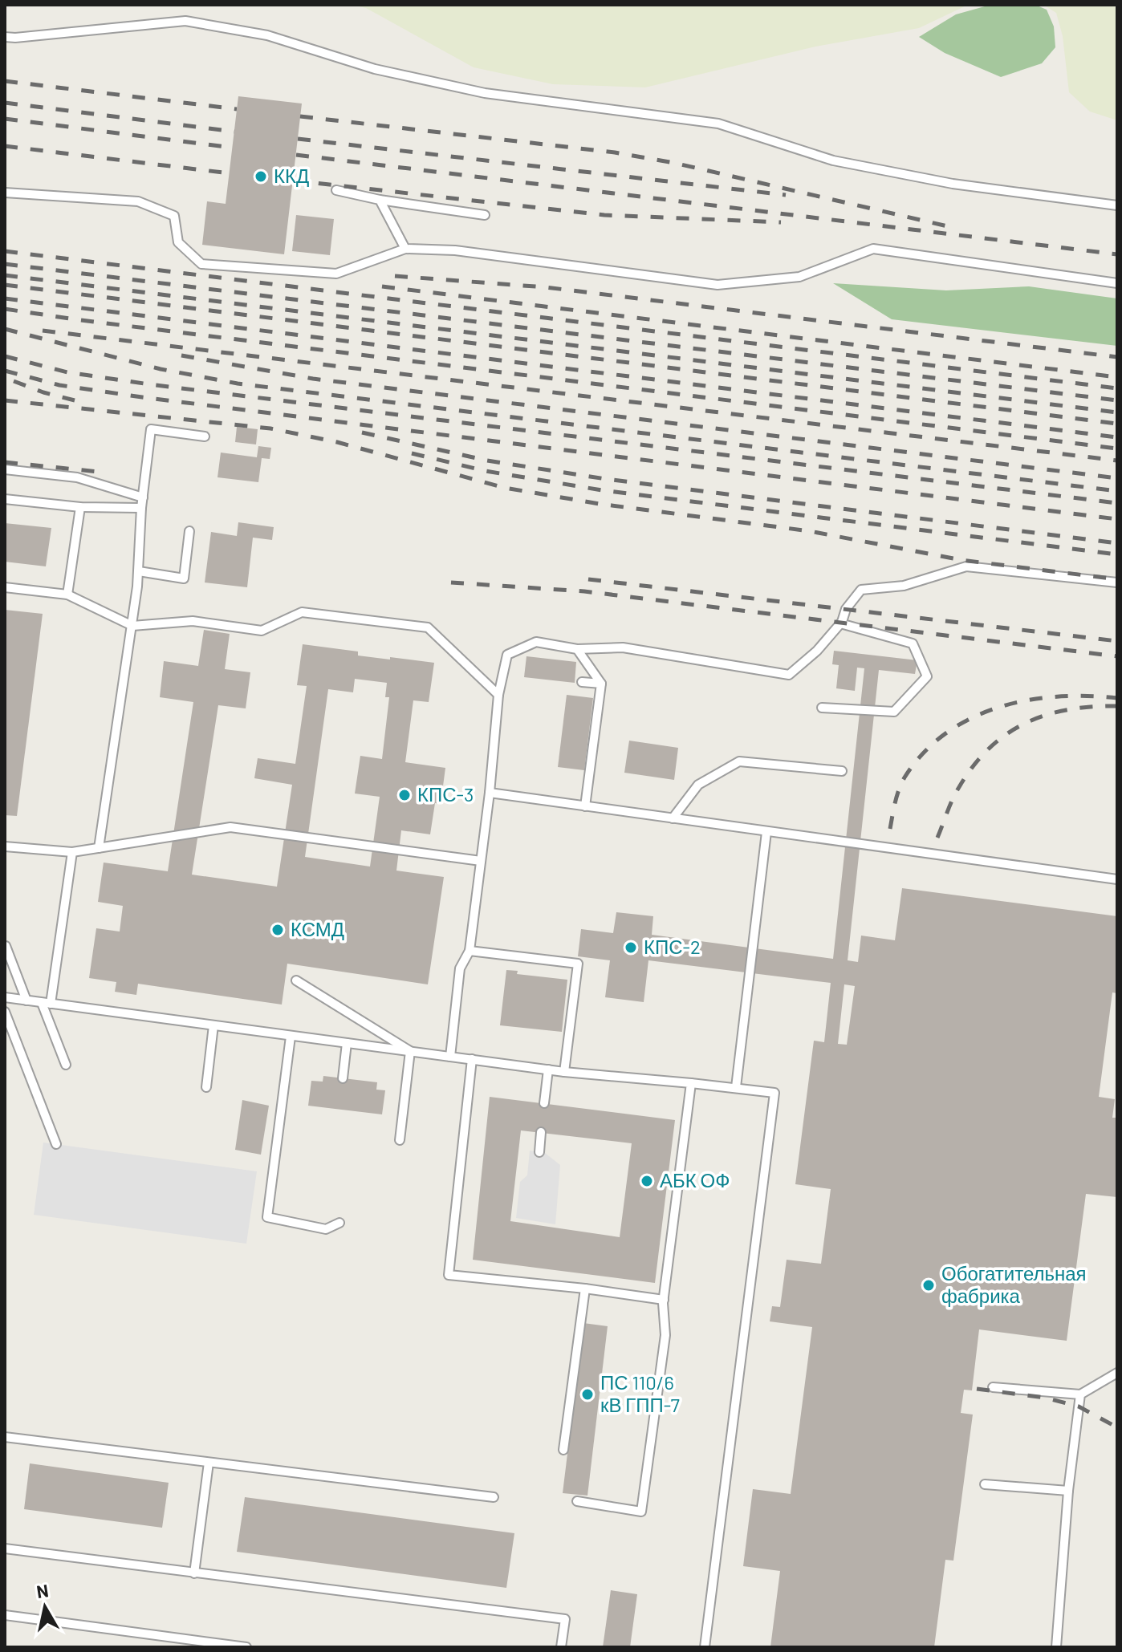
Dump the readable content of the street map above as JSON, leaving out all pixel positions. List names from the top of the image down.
{
  "places": [
    "ККД",
    "КПС-3",
    "КСМД",
    "КПС-2",
    "АБК ОФ",
    "Обогатительная фабрика",
    "ПС 110/6 кВ ГПП-7"
  ],
  "north": "top"
}
